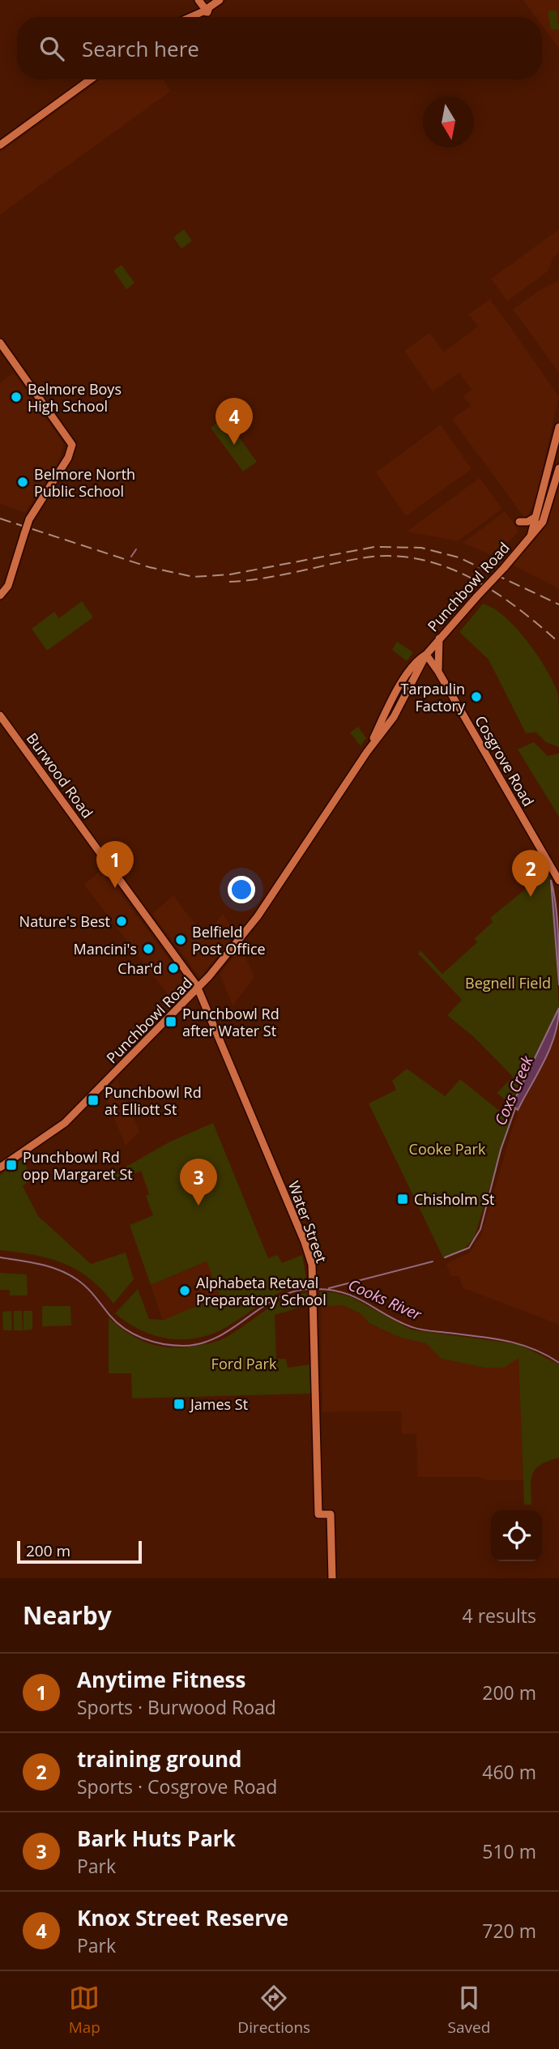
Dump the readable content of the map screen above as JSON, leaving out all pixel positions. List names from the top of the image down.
{
  "streets": {
    "main road": [
      "Punchbowl Road",
      "Cosgrove Road",
      "Burwood Road",
      "Water Street"
    ]
  },
  "crossings": [
    ["Punchbowl Road", "Cosgrove Road"],
    ["Punchbowl Road", "Burwood Road"],
    ["Punchbowl Road", "Water Street"],
    ["Burwood Road", "Water Street"]
  ],
  "water": ["Coxs Creek", "Cooks River"],
  "parks": ["Begnell Field", "Cooke Park", "Ford Park"],
  "places": {
    "other": [
      "Belmore Boys High School",
      "Belmore North Public School",
      "Tarpaulin Factory",
      "Nature's Best",
      "Belfield Post Office",
      "Mancini's",
      "Char'd",
      "Alphabeta Retaval Preparatory School"
    ],
    "transit": [
      "Punchbowl Rd after Water St",
      "Punchbowl Rd at Elliott St",
      "Punchbowl Rd opp Margaret St",
      "Chisholm St",
      "James St"
    ]
  },
  "scale_bar": "200 m",
  "north": "bottom",
  "page": {
    "search": "Search here",
    "pins": [
      "4",
      "1",
      "2",
      "3"
    ],
    "scale": "200 m",
    "heading": ["Nearby", "4 results"],
    "list": [
      {
        "mark": "1",
        "name": "Anytime Fitness",
        "note": "Sports · Burwood Road",
        "value": "200 m"
      },
      {
        "mark": "2",
        "name": "training ground",
        "note": "Sports · Cosgrove Road",
        "value": "460 m"
      },
      {
        "mark": "3",
        "name": "Bark Huts Park",
        "note": "Park",
        "value": "510 m"
      },
      {
        "mark": "4",
        "name": "Knox Street Reserve",
        "note": "Park",
        "value": "720 m"
      }
    ],
    "nav": ["Map", "Directions", "Saved"]
  }
}
